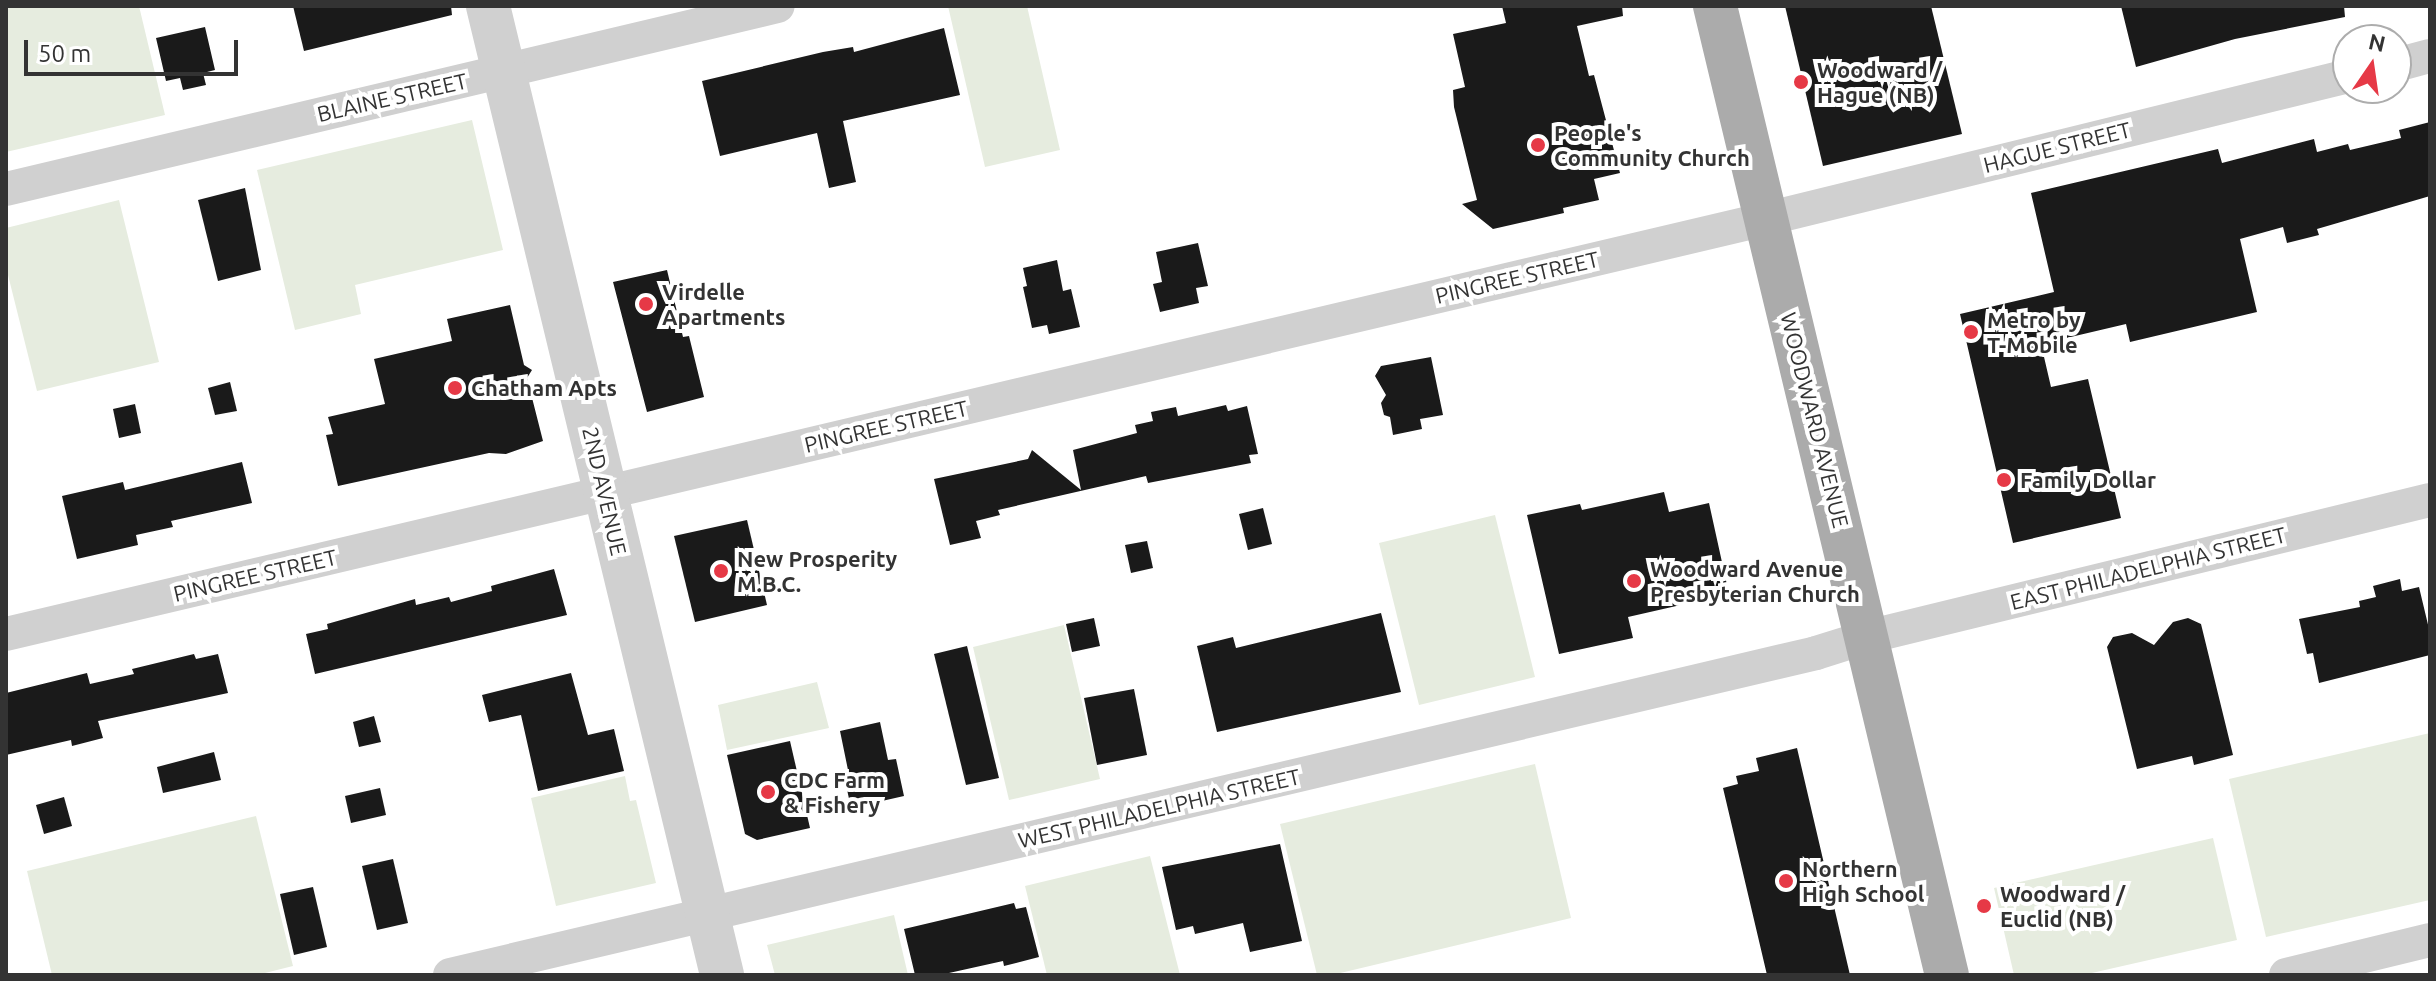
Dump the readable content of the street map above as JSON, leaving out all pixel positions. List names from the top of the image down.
{
  "streets": {
    "main road": ["WOODWARD AVENUE"],
    "street": [
      "BLAINE STREET",
      "HAGUE STREET",
      "PINGREE STREET",
      "2ND AVENUE",
      "EAST PHILADELPHIA STREET",
      "WEST PHILADELPHIA STREET"
    ]
  },
  "crossings": [
    ["BLAINE STREET", "2ND AVENUE"],
    ["HAGUE STREET", "PINGREE STREET"],
    ["HAGUE STREET", "WOODWARD AVENUE"],
    ["PINGREE STREET", "WOODWARD AVENUE"],
    ["PINGREE STREET", "2ND AVENUE"],
    ["WOODWARD AVENUE", "EAST PHILADELPHIA STREET"],
    ["WOODWARD AVENUE", "WEST PHILADELPHIA STREET"],
    ["2ND AVENUE", "WEST PHILADELPHIA STREET"],
    ["EAST PHILADELPHIA STREET", "WEST PHILADELPHIA STREET"]
  ],
  "places": [
    "Woodward / Hague (NB)",
    "People's Community Church",
    "Virdelle Apartments",
    "Metro by T-Mobile",
    "Chatham Apts",
    "Family Dollar",
    "New Prosperity M.B.C.",
    "Woodward Avenue Presbyterian Church",
    "CDC Farm & Fishery",
    "Northern High School",
    "Woodward / Euclid (NB)"
  ],
  "scale_bar": "50 m",
  "north": "top"
}
